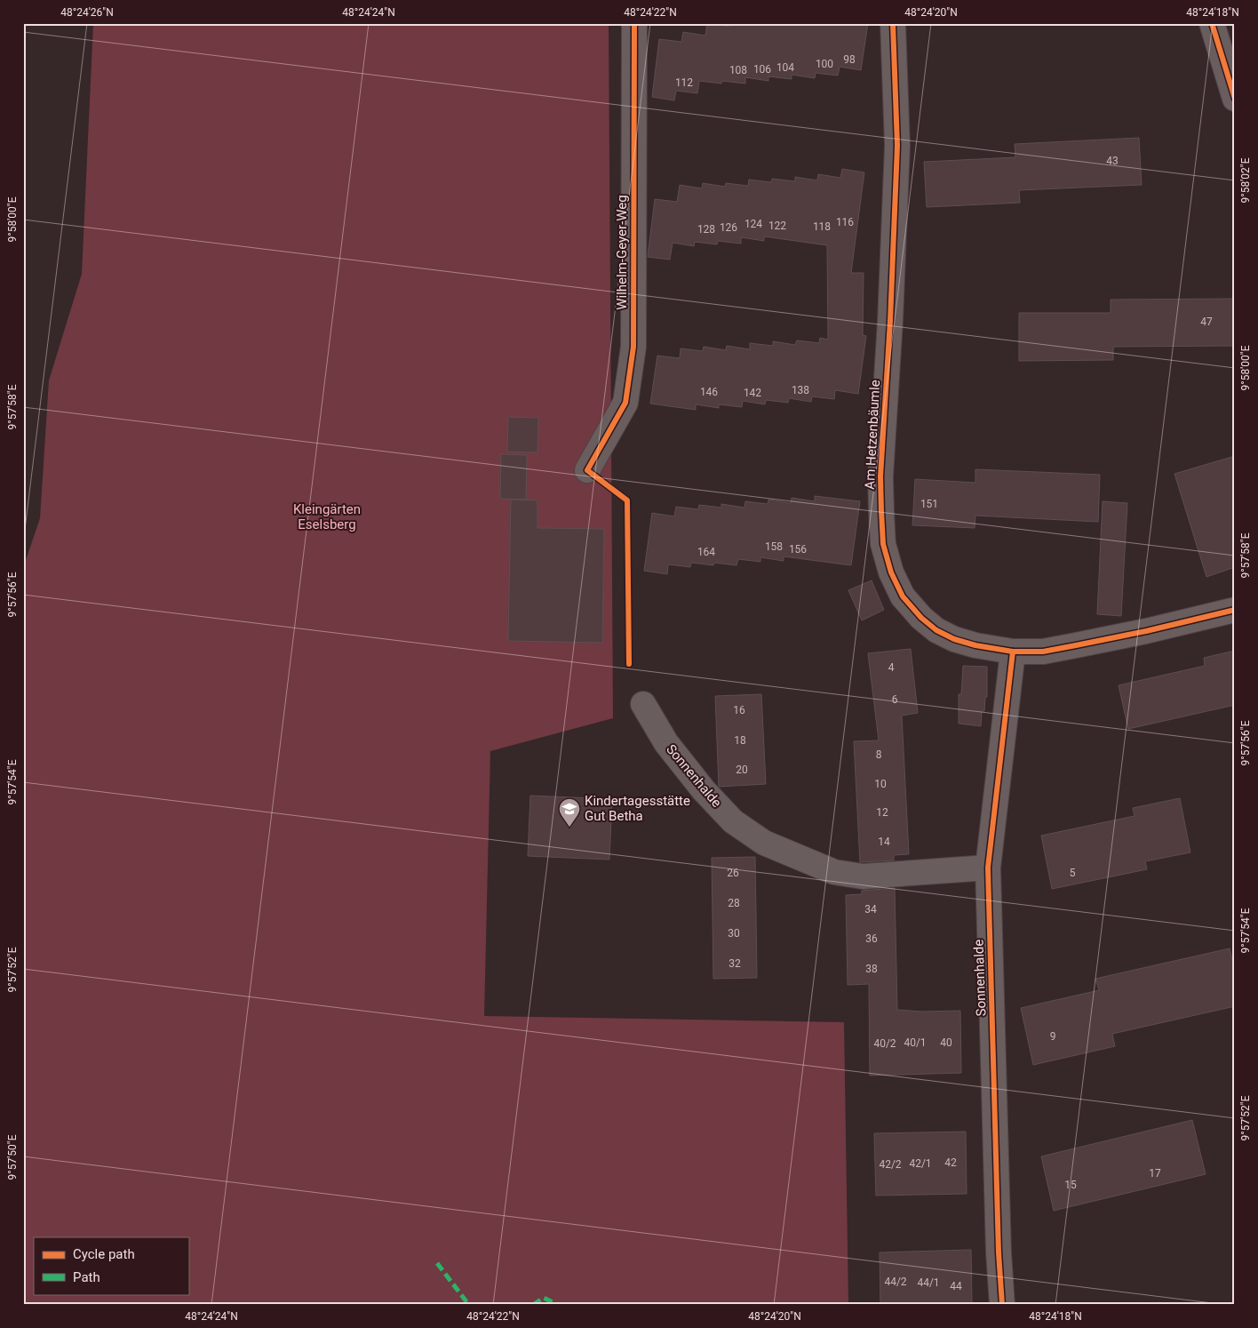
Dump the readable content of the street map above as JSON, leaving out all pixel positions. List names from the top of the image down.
{
  "streets": {
    "street": ["Wilhelm-Geyer-Weg", "Am Hetzenbäumle", "Sonnenhalde"]
  },
  "crossings": [
    ["Am Hetzenbäumle", "Sonnenhalde"]
  ],
  "parks": ["Kleingärten Eselsberg"],
  "places": {
    "school or university": ["Kindertagesstätte Gut Betha"]
  },
  "house_numbers": [
    "98",
    "100",
    "104",
    "106",
    "108",
    "112",
    "43",
    "116",
    "124",
    "122",
    "118",
    "126",
    "128",
    "47",
    "138",
    "146",
    "142",
    "151",
    "158",
    "156",
    "164",
    "4",
    "6",
    "16",
    "18",
    "8",
    "20",
    "10",
    "12",
    "14",
    "26",
    "5",
    "28",
    "34",
    "30",
    "36",
    "32",
    "38",
    "9",
    "40/1",
    "40",
    "40/2",
    "42",
    "42/1",
    "42/2",
    "17",
    "15",
    "44/2",
    "44/1",
    "44"
  ],
  "legend": ["Cycle path", "Path"],
  "coordinates": [
    "48°24'26\"N",
    "48°24'24\"N",
    "48°24'22\"N",
    "48°24'20\"N",
    "48°24'18\"N",
    "9°58'02\"E",
    "9°58'00\"E",
    "9°57'58\"E",
    "9°57'56\"E",
    "9°57'54\"E",
    "9°57'52\"E",
    "9°57'50\"E"
  ]
}
